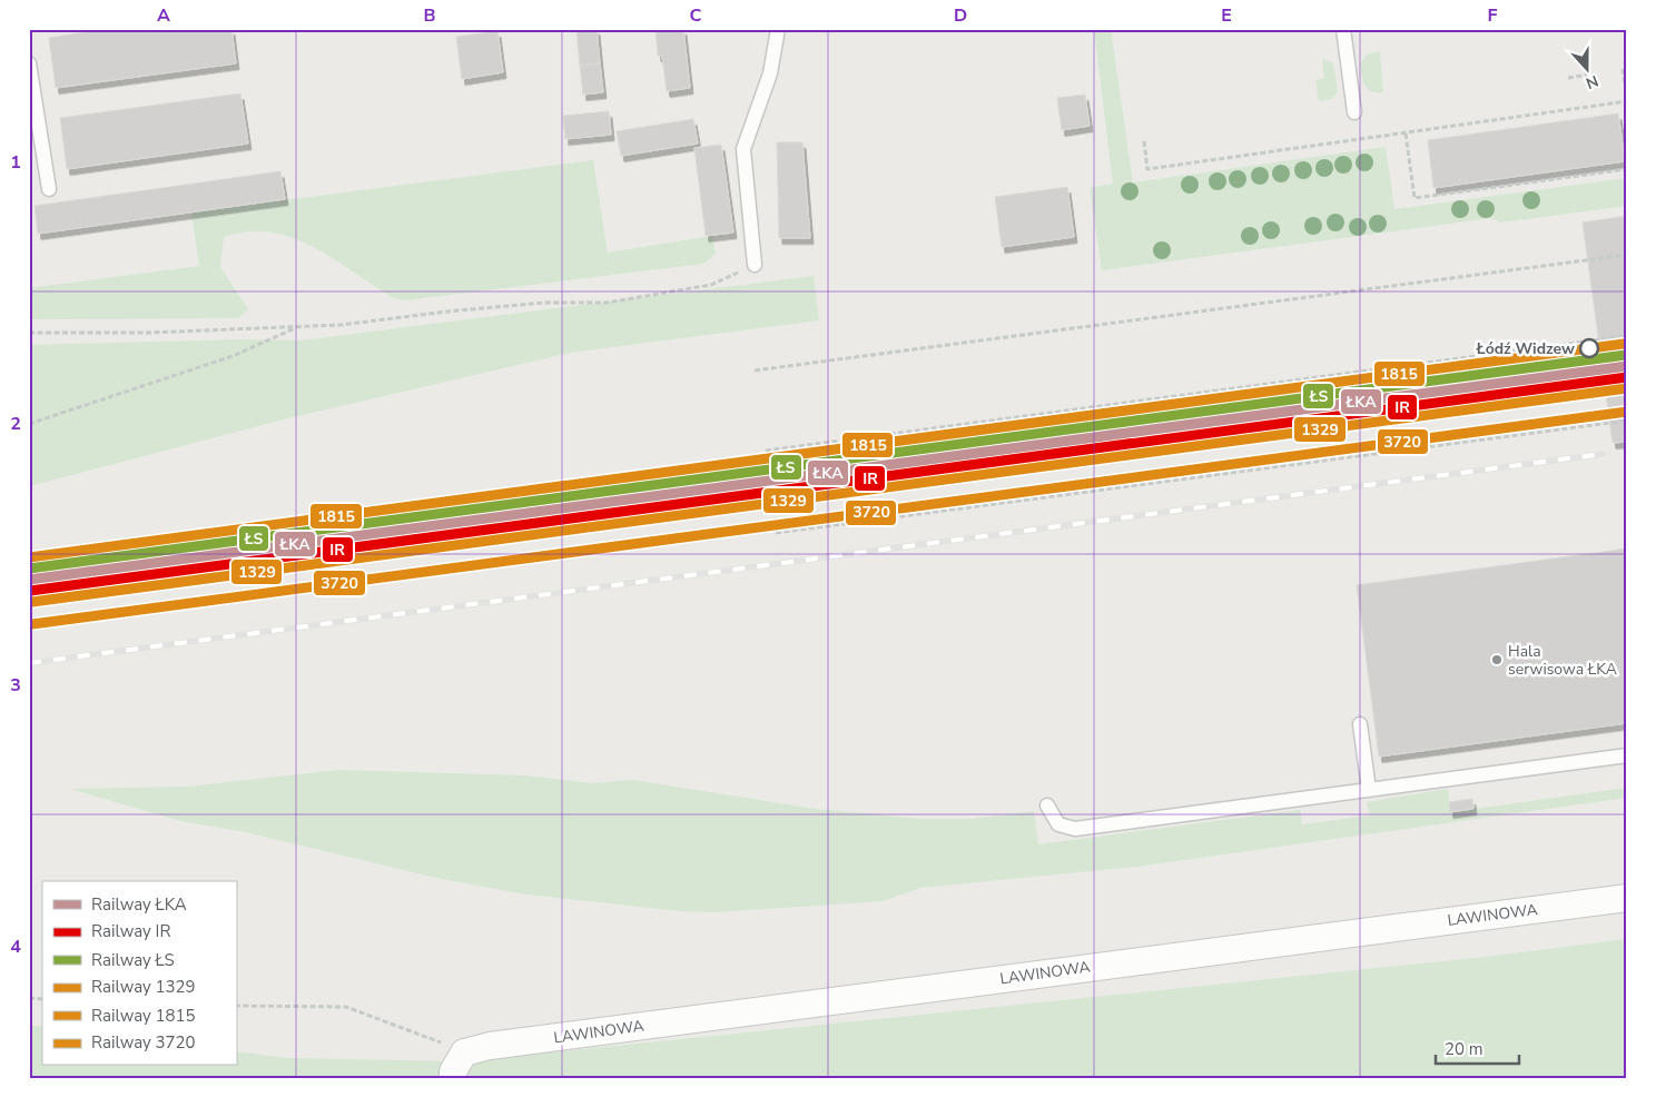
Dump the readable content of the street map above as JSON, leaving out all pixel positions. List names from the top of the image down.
{
  "streets": {
    "street": ["LAWINOWA"]
  },
  "places": ["Łódź Widzew", "Hala serwisowa ŁKA"],
  "lines": [
    "rail line 1815",
    "rail line ŁS",
    "rail line ŁKA",
    "rail line IR",
    "rail line 1329",
    "rail line 3720"
  ],
  "legend": [
    "Railway ŁKA",
    "Railway IR",
    "Railway ŁS",
    "Railway 1329",
    "Railway 1815",
    "Railway 3720"
  ],
  "scale_bar": "20 m",
  "north": "bottom",
  "grid": {
    "columns": [
      "A",
      "B",
      "C",
      "D",
      "E",
      "F"
    ],
    "rows": [
      "1",
      "2",
      "3",
      "4"
    ]
  }
}
